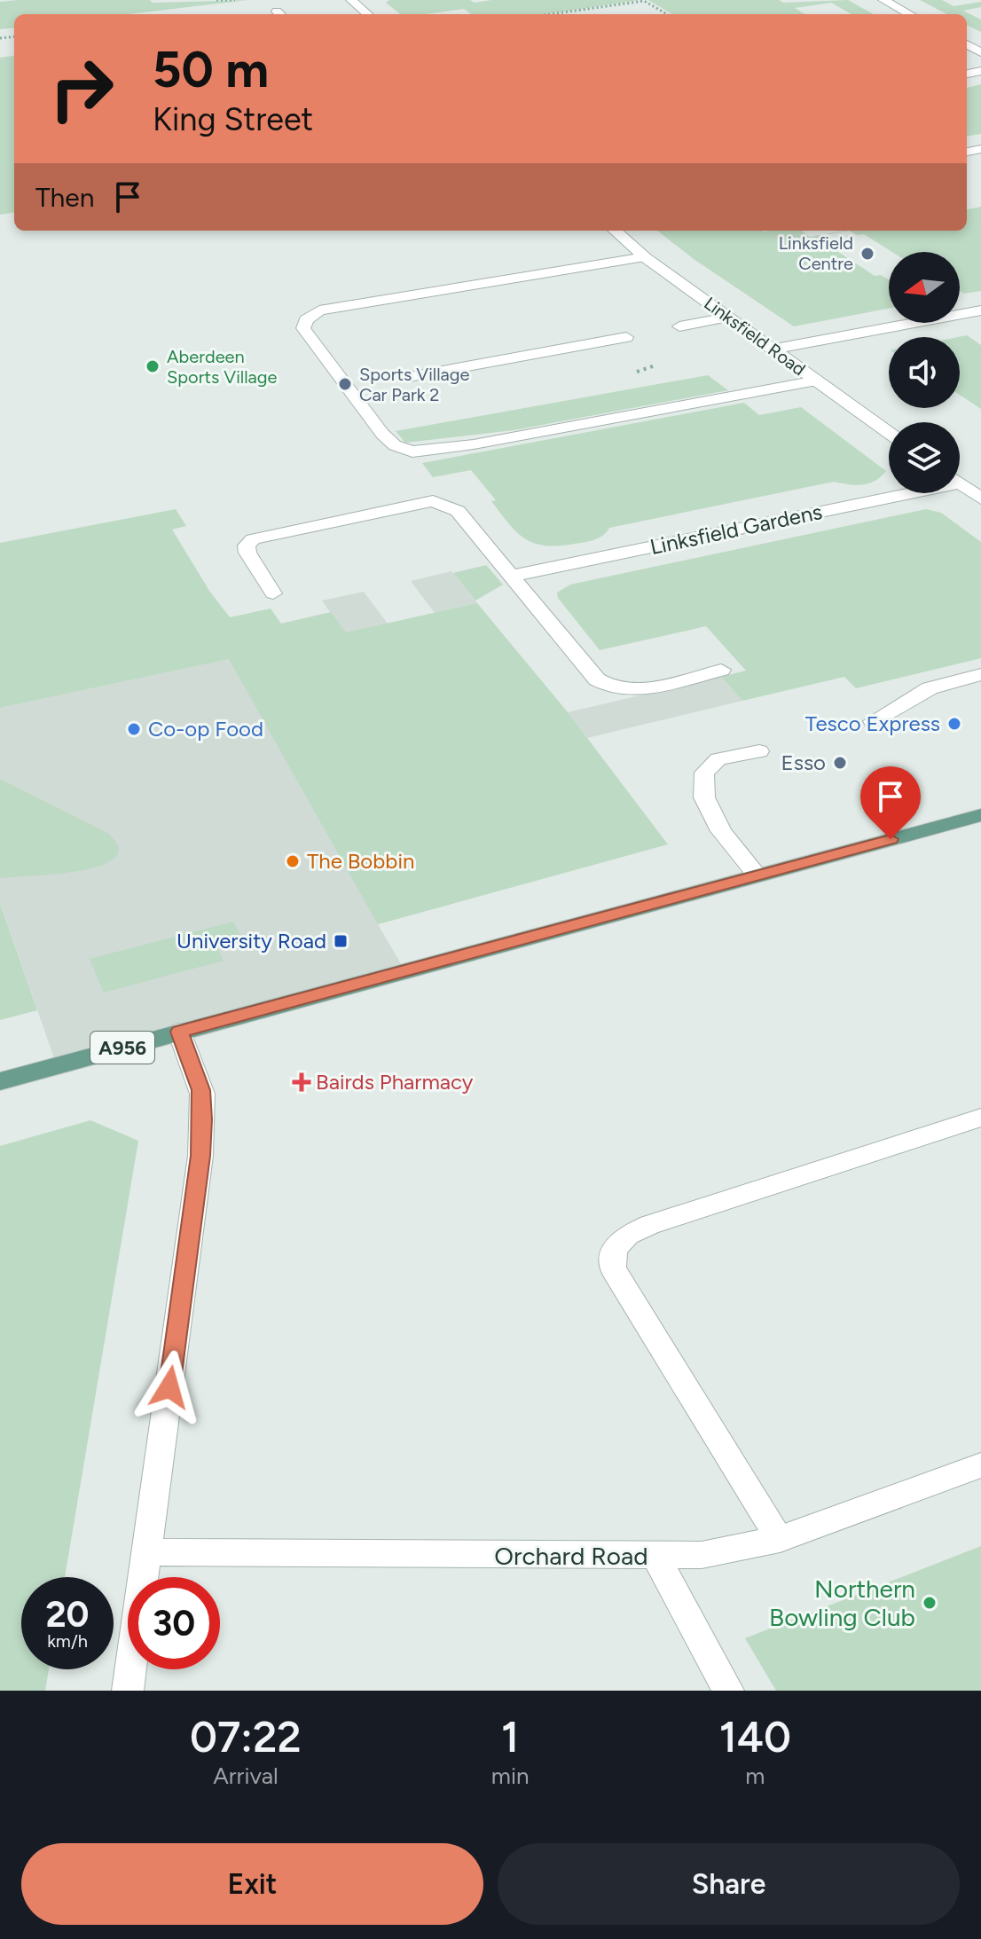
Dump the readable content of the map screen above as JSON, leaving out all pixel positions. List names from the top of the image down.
{
  "streets": {
    "main road": ["A956"],
    "street": ["Linksfield Road", "Linksfield Gardens", "Orchard Road"]
  },
  "places": {
    "other": [
      "Linksfield Centre",
      "Aberdeen Sports Village",
      "Sports Village Car Park 2",
      "Tesco Express",
      "Co-op Food",
      "Esso",
      "The Bobbin",
      "Northern Bowling Club"
    ],
    "transit": ["University Road"],
    "health": ["Bairds Pharmacy"]
  },
  "north": "left",
  "page": {
    "turn": ["50 m", "King Street"],
    "then": "Then",
    "speed": "20 km/h",
    "limit": "30",
    "eta": [
      "07:22",
      "Arrival",
      "1",
      "min",
      "140",
      "m"
    ],
    "buttons": ["Exit", "Share"]
  }
}
